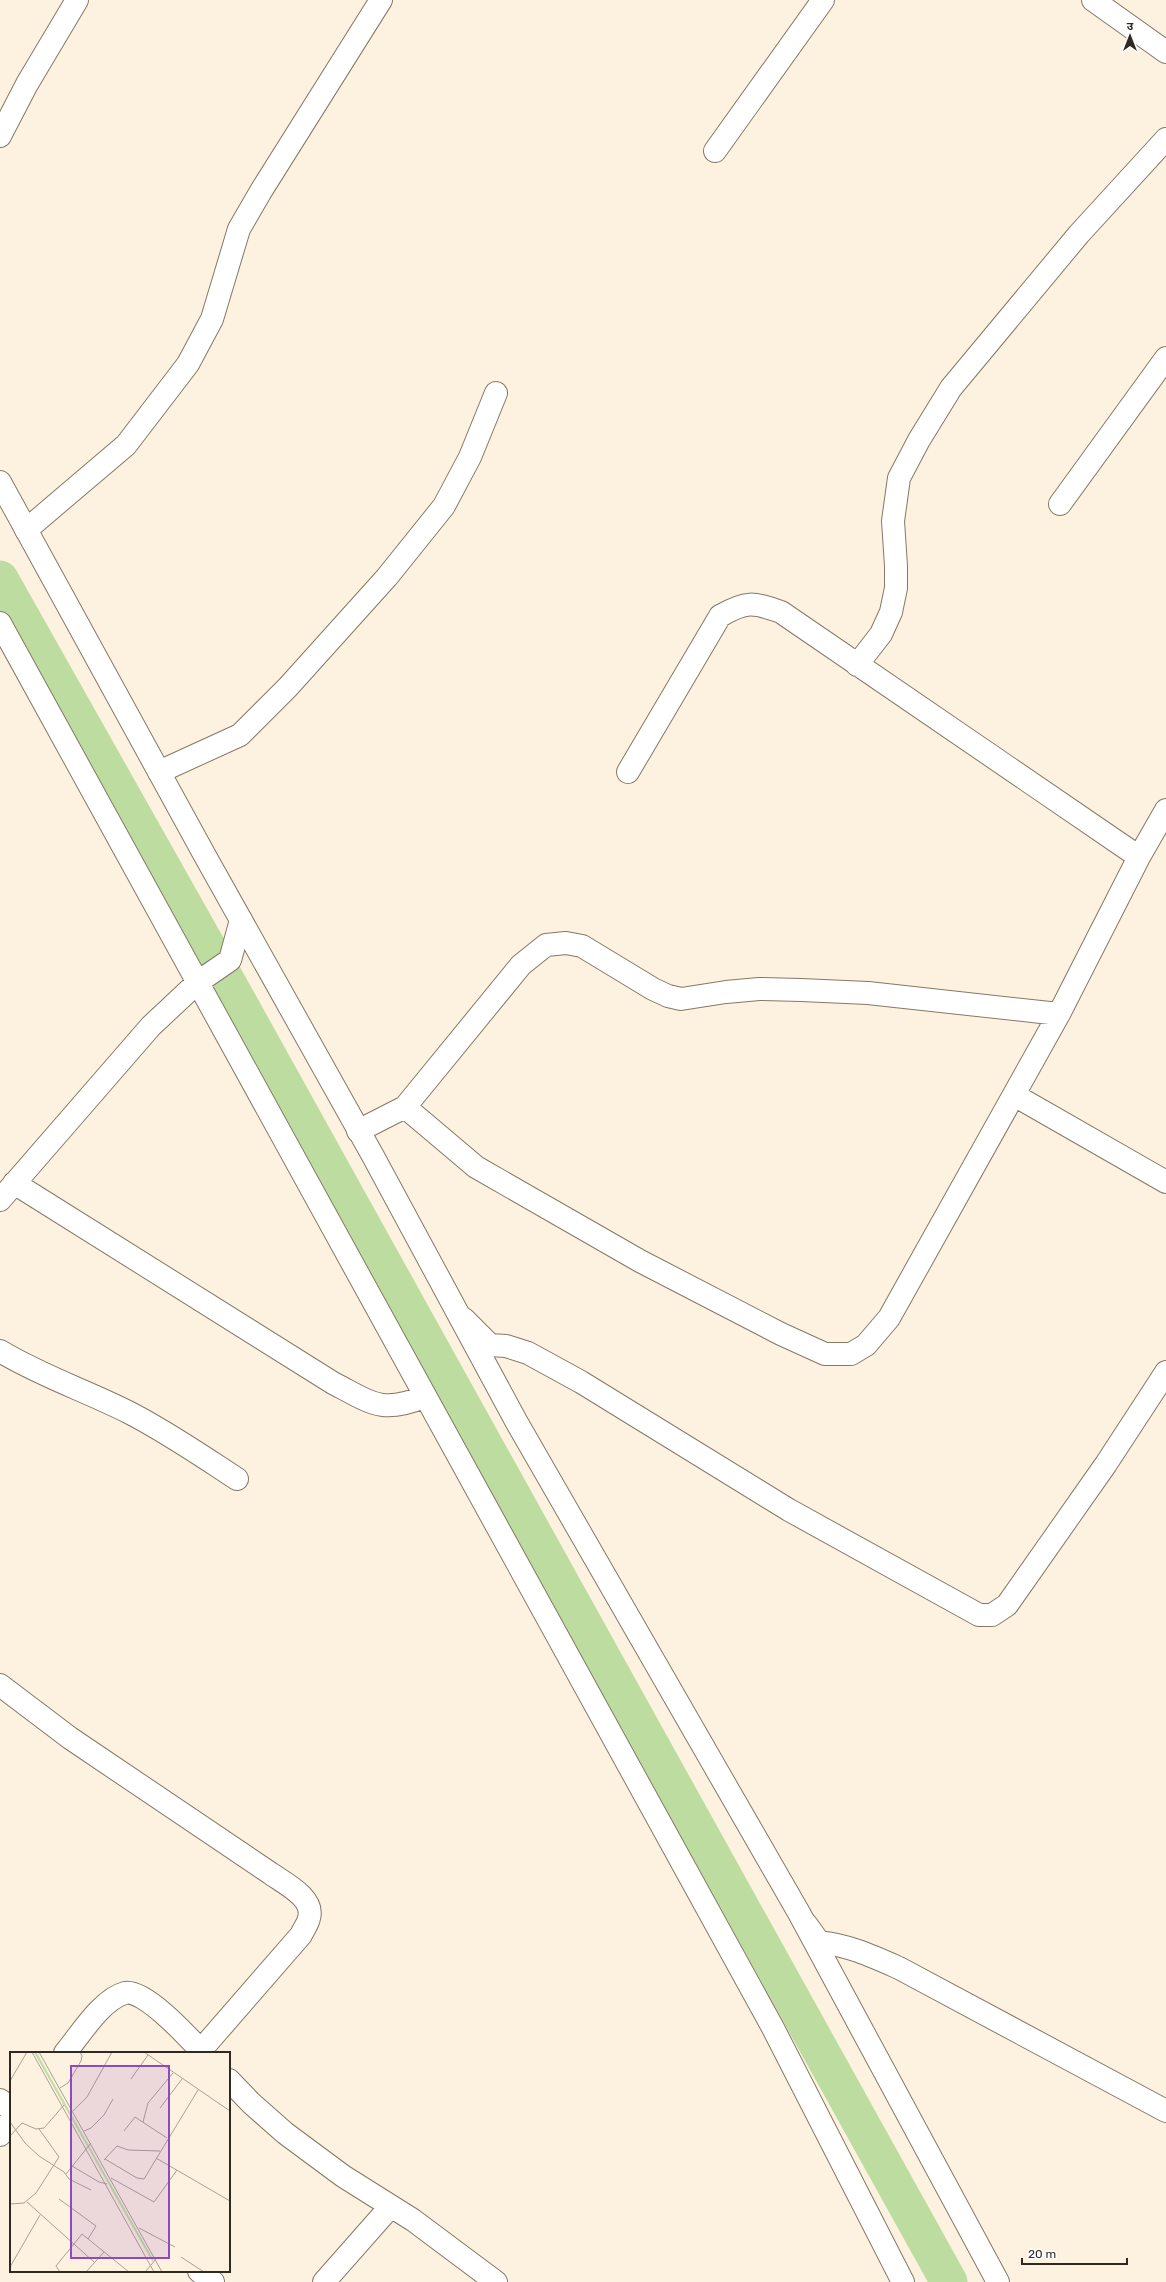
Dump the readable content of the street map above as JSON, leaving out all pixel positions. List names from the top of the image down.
{
  "scale_bar": "20 m",
  "north": "top"
}
